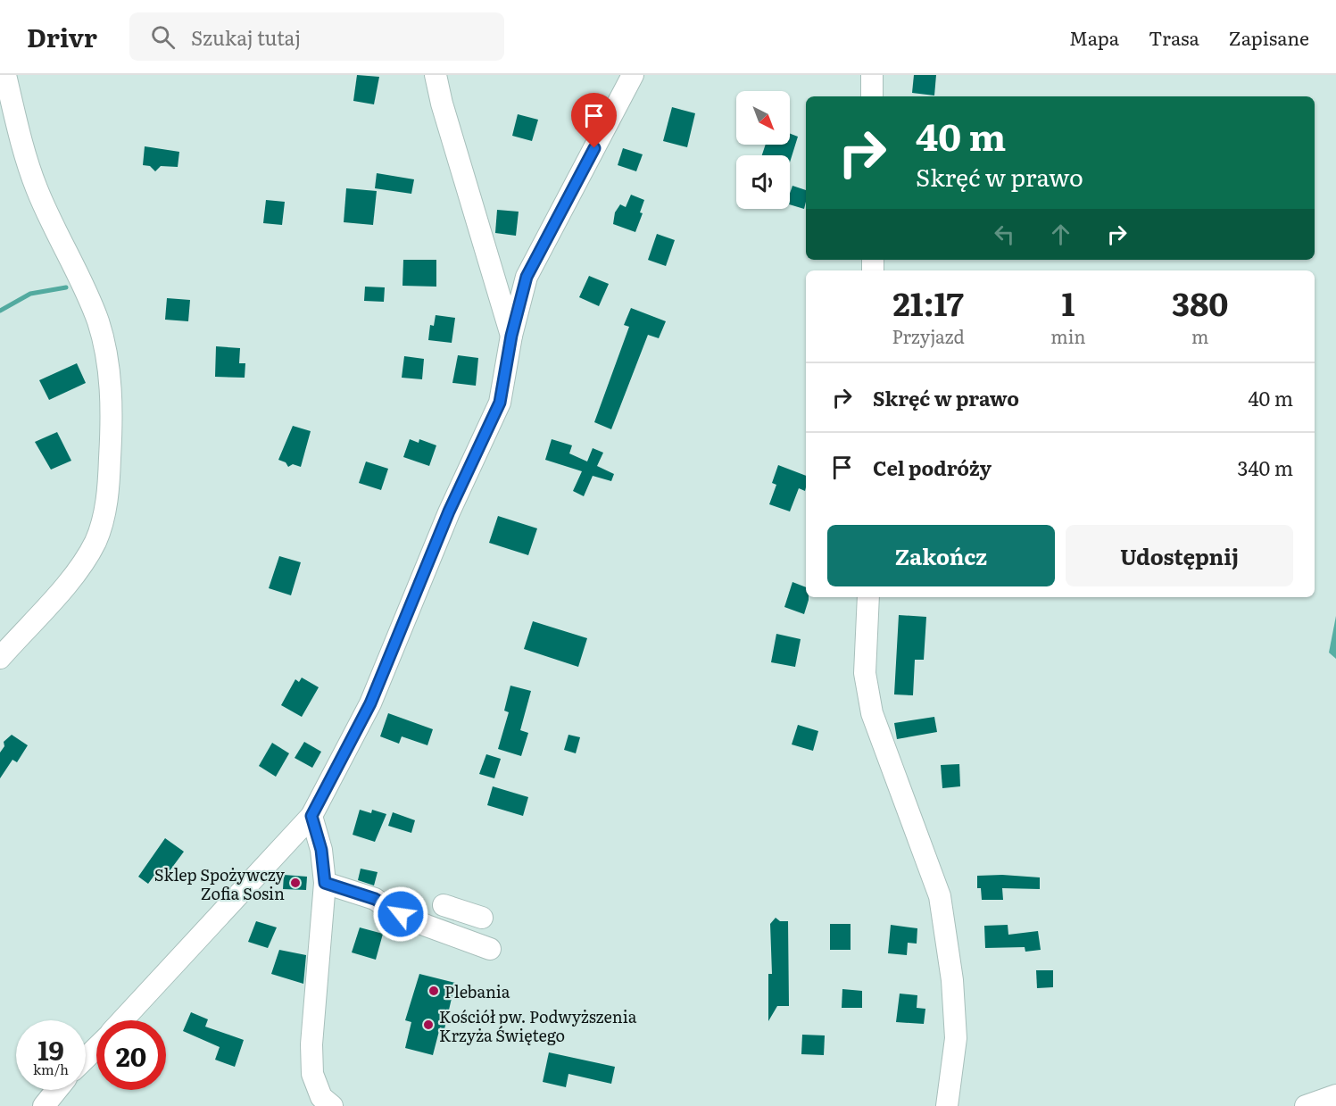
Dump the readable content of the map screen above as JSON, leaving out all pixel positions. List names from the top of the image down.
{
  "places": ["Sklep Spożywczy Zofia Sosin", "Plebania", "Kościół pw. Podwyższenia Krzyża Świętego"],
  "north": "bottom right",
  "page": {
    "header": "Drivr",
    "search": "Szukaj tutaj",
    "nav": ["Mapa", "Trasa", "Zapisane"],
    "turn": ["40 m", "Skręć w prawo"],
    "eta": [
      "21:17",
      "Przyjazd",
      "1",
      "min",
      "380",
      "m"
    ],
    "list": [
      {
        "name": "Skręć w prawo",
        "value": "40 m"
      },
      {
        "name": "Cel podróży",
        "value": "340 m"
      }
    ],
    "buttons": ["Zakończ", "Udostępnij"],
    "speed": "19 km/h",
    "limit": "20"
  }
}
